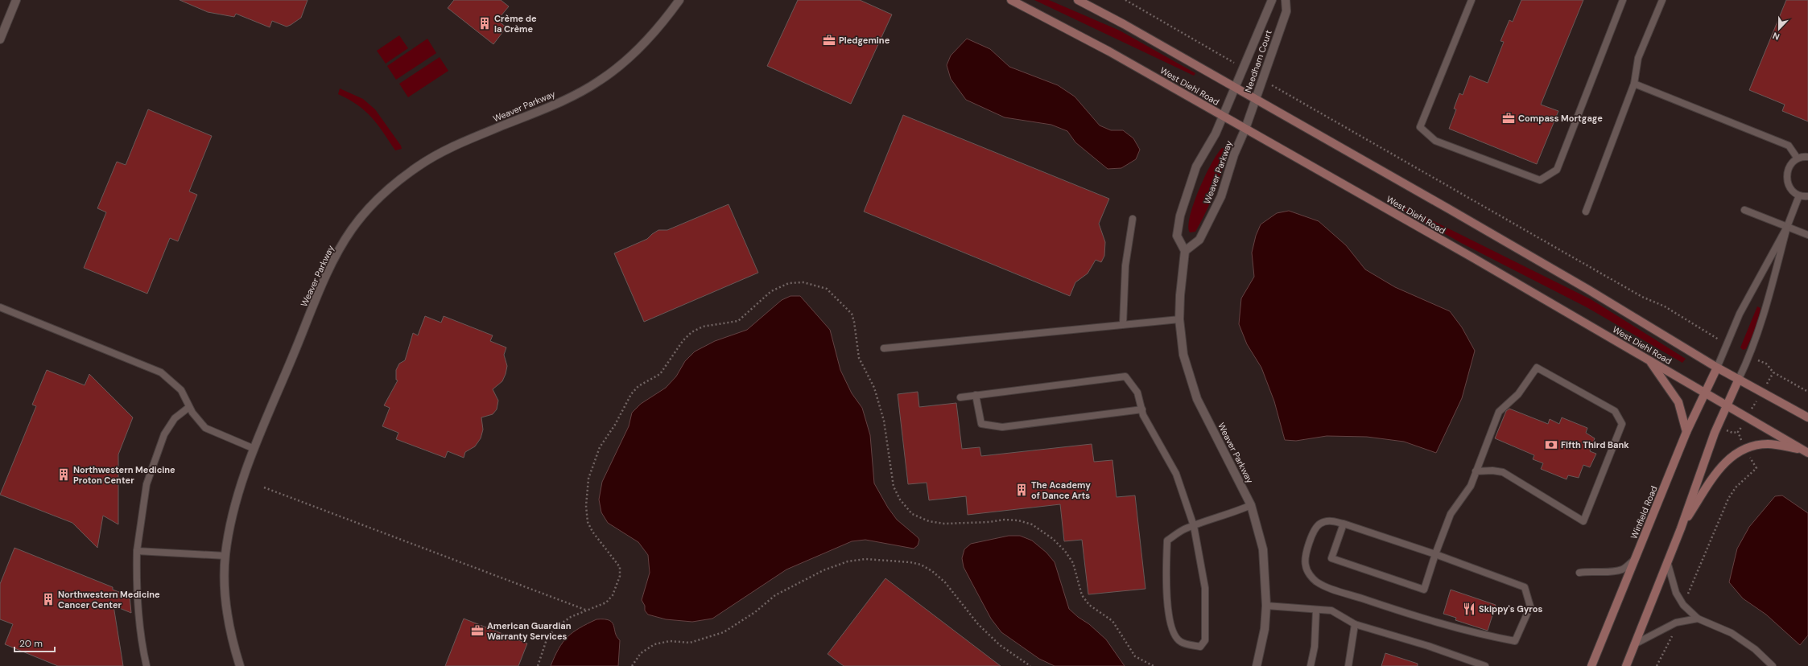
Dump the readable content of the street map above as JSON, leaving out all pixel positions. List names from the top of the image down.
{
  "streets": {
    "street": [
      "Needham Court",
      "West Diehl Road",
      "Weaver Parkway",
      "Winfield Road"
    ]
  },
  "crossings": [
    ["Needham Court", "West Diehl Road"],
    ["Needham Court", "Weaver Parkway"],
    ["West Diehl Road", "Weaver Parkway"],
    ["West Diehl Road", "Winfield Road"]
  ],
  "places": {
    "building": [
      "Crème de la Crème",
      "Northwestern Medicine Proton Center",
      "The Academy of Dance Arts",
      "Northwestern Medicine Cancer Center"
    ],
    "office": ["Pledgemine", "Compass Mortgage", "American Guardian Warranty Services"],
    "bank": ["Fifth Third Bank"],
    "restaurant": ["Skippy's Gyros"]
  },
  "scale_bar": "20 m",
  "north": "bottom"
}
